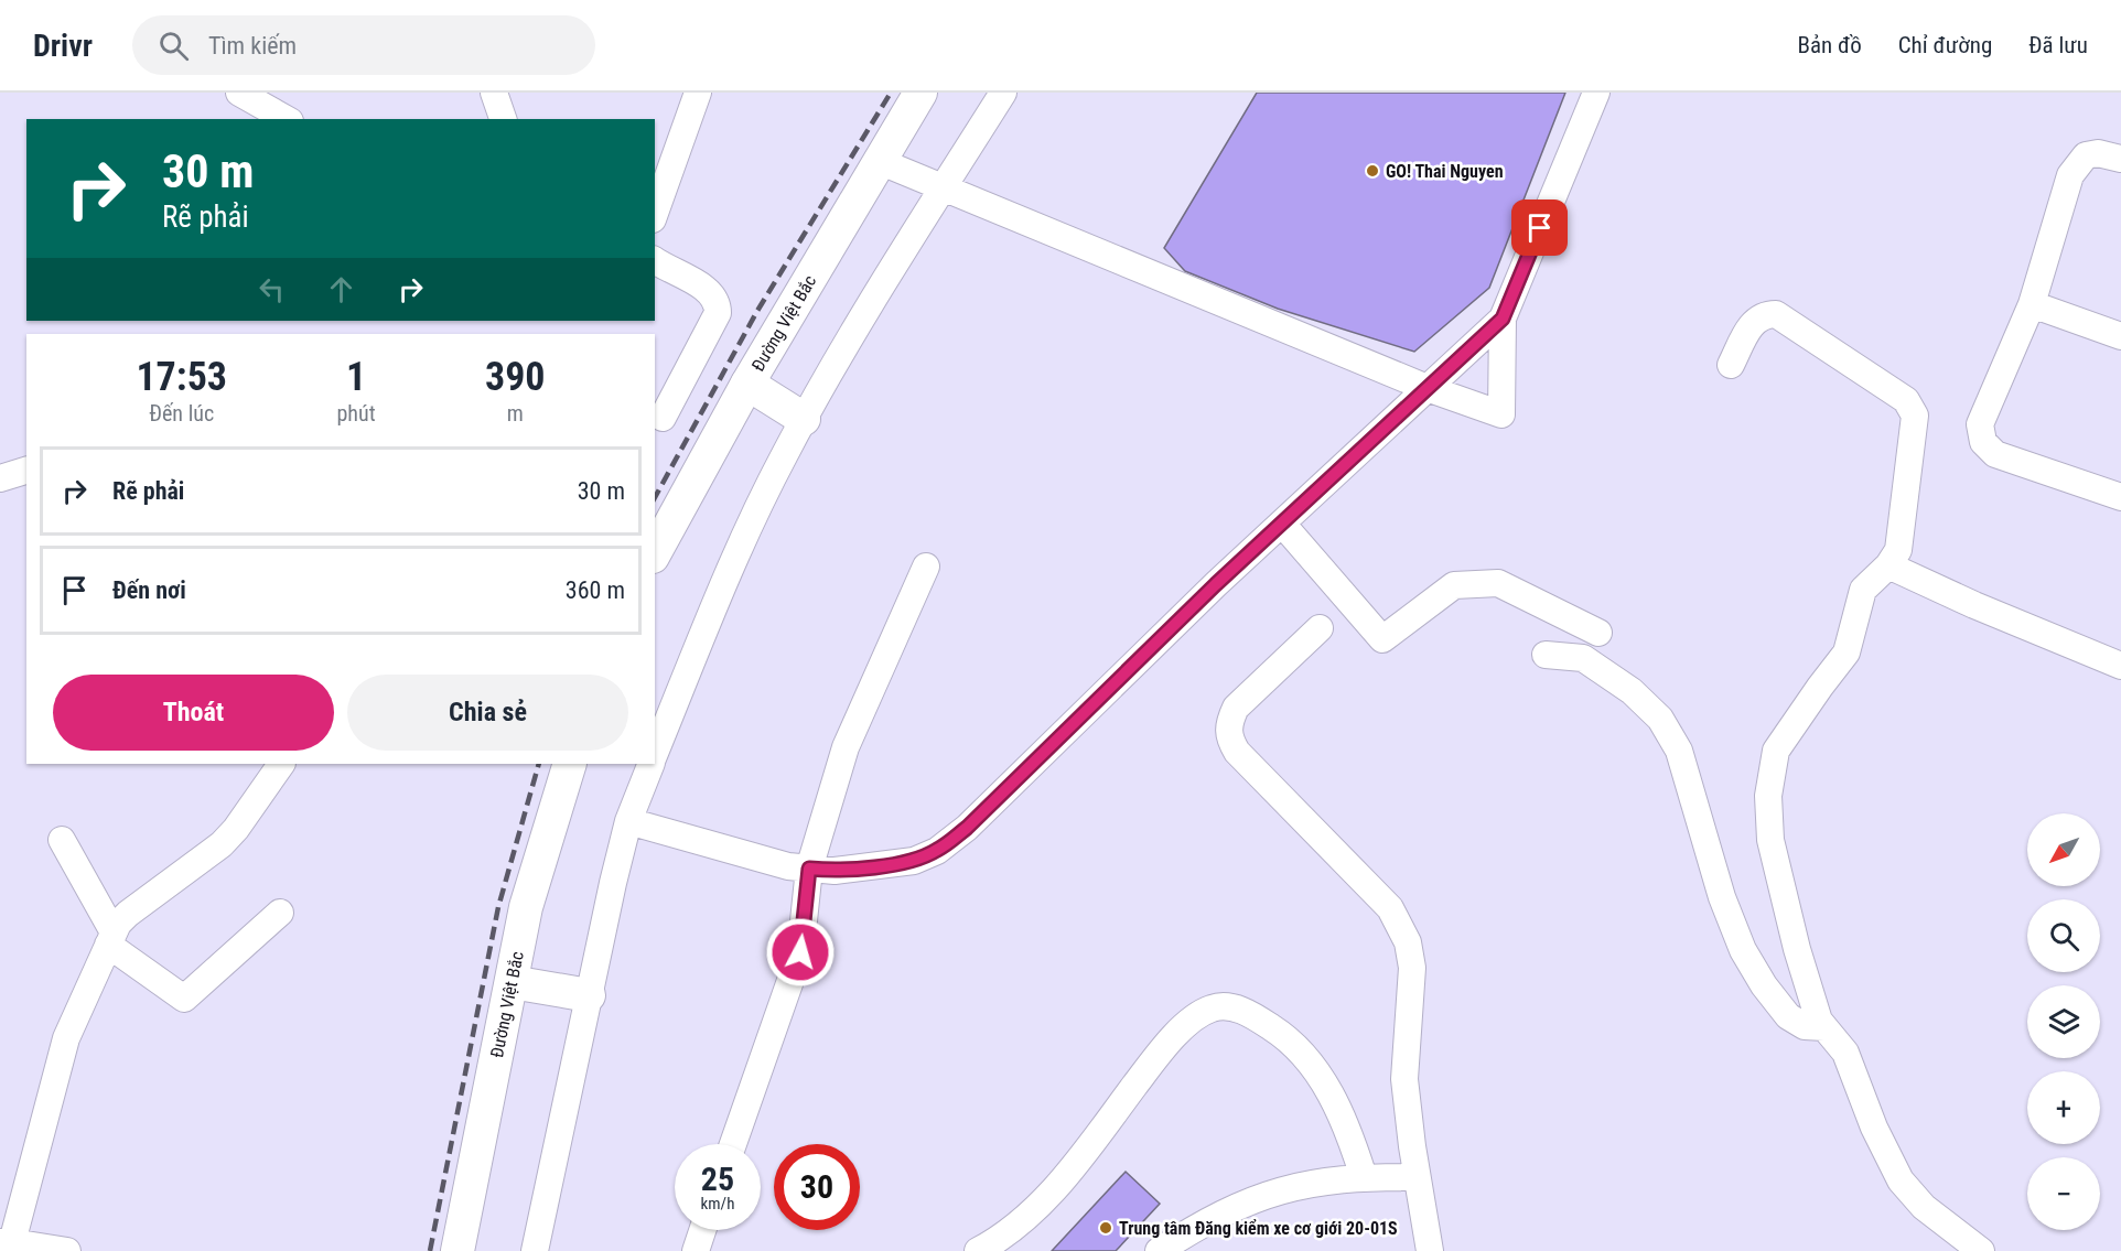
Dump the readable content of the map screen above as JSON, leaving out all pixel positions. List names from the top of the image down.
{
  "streets": {
    "main road": ["Đường Việt Bắc"]
  },
  "places": ["GO! Thai Nguyen", "Trung tâm Đăng kiểm xe cơ giới 20-01S"],
  "north": "bottom left",
  "page": {
    "header": "Drivr",
    "search": "Tìm kiếm",
    "nav": ["Bản đồ", "Chỉ đường", "Đã lưu"],
    "turn": ["30 m", "Rẽ phải"],
    "eta": [
      "17:53",
      "Đến lúc",
      "1",
      "phút",
      "390",
      "m"
    ],
    "list": [
      {
        "name": "Rẽ phải",
        "value": "30 m"
      },
      {
        "name": "Đến nơi",
        "value": "360 m"
      }
    ],
    "buttons": ["Thoát", "Chia sẻ"],
    "map_buttons": ["+", "−"],
    "speed": "25 km/h",
    "limit": "30"
  }
}
